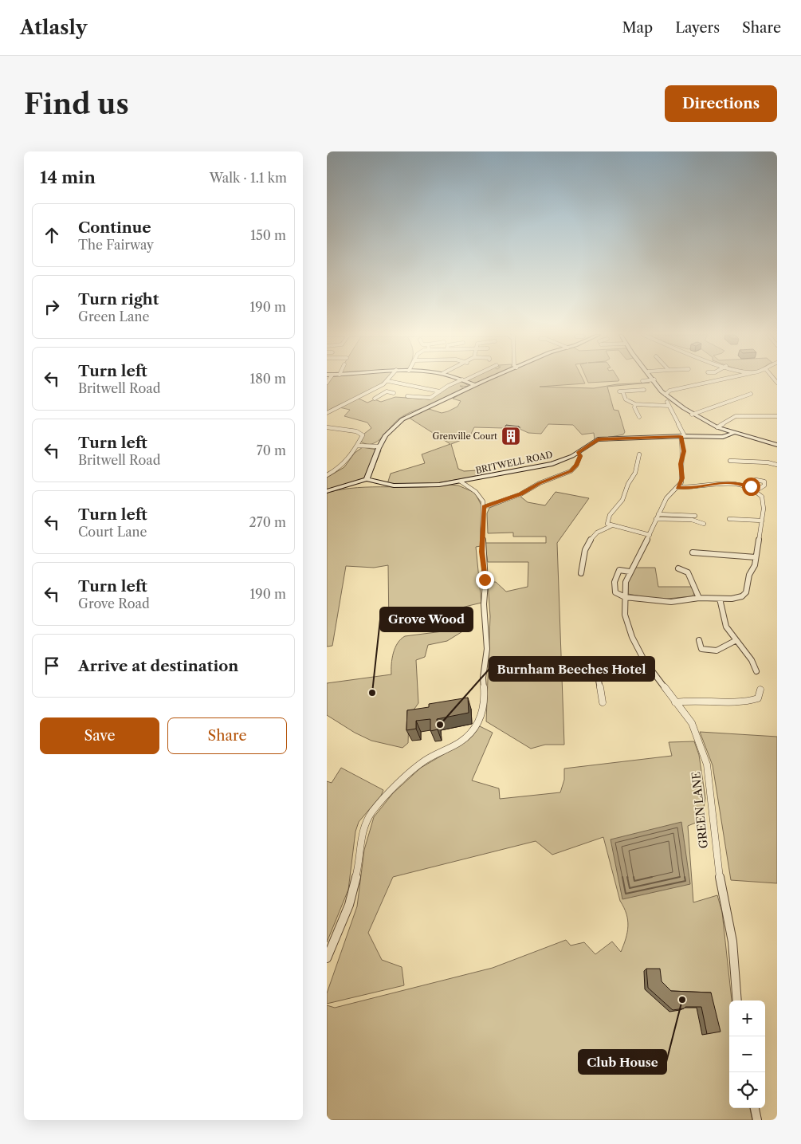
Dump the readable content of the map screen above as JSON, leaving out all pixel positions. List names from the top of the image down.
{
  "streets": {
    "street": ["BRITWELL ROAD", "GREEN LANE"]
  },
  "places": {
    "building": ["Grenville Court"],
    "other": ["Grove Wood", "Burnham Beeches Hotel", "Club House"]
  },
  "page": {
    "header": "Atlasly",
    "nav": ["Map", "Layers", "Share"],
    "buttons": [
      "Directions",
      ["Save", "Share"]
    ],
    "title": "Find us",
    "heading": ["14 min", "Walk · 1.1 km"],
    "list": [
      ["Continue", "The Fairway", "150 m"],
      ["Turn right", "Green Lane", "190 m"],
      ["Turn left", "Britwell Road", "180 m"],
      ["Turn left", "Britwell Road", "70 m"],
      ["Turn left", "Court Lane", "270 m"],
      ["Turn left", "Grove Road", "190 m"],
      "Arrive at destination"
    ],
    "map_buttons": ["+", "−"]
  }
}
